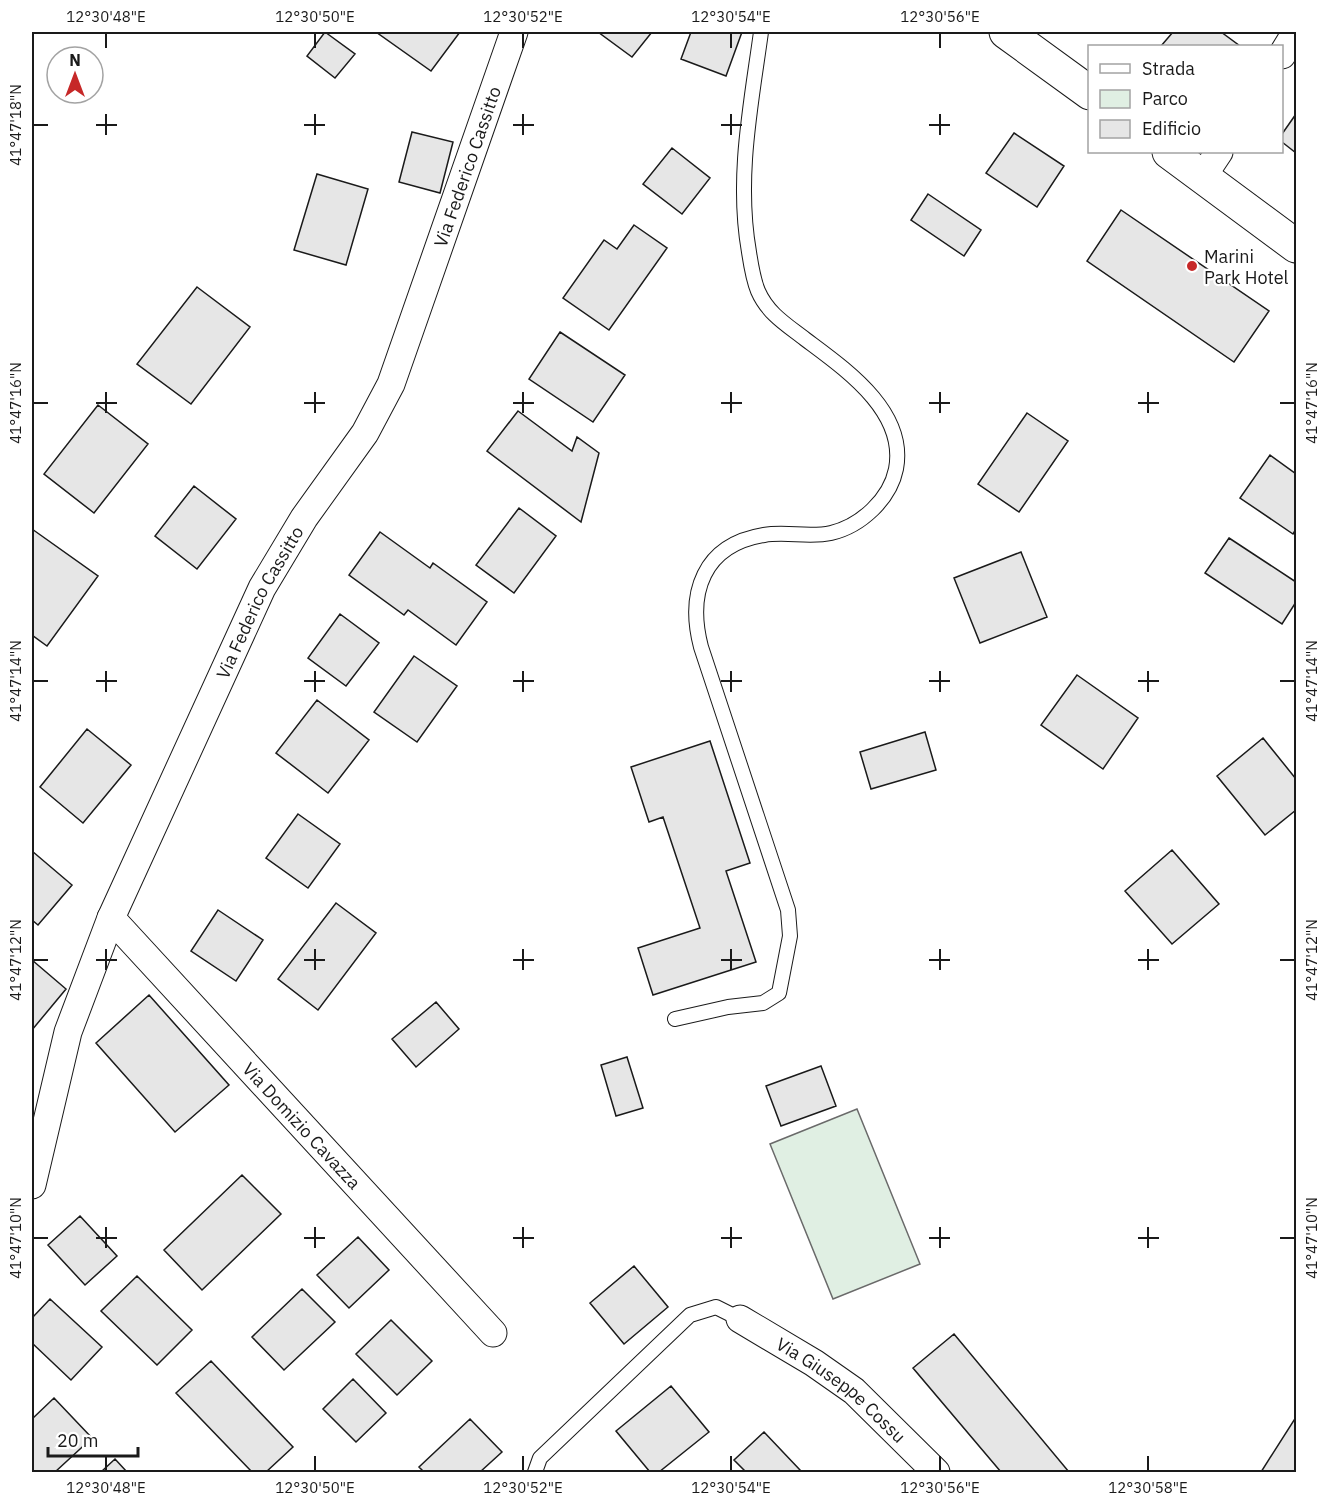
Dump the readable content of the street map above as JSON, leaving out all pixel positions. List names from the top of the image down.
{
  "streets": {
    "street": ["Via Federico Cassitto", "Via Domizio Cavazza", "Via Giuseppe Cossu"]
  },
  "crossings": [
    ["Via Federico Cassitto", "Via Domizio Cavazza"]
  ],
  "places": ["Marini Park Hotel"],
  "legend": ["Strada", "Parco", "Edificio"],
  "scale_bar": "20 m",
  "north": "top",
  "coordinates": [
    "12°30'48\"E",
    "12°30'50\"E",
    "12°30'52\"E",
    "12°30'54\"E",
    "12°30'56\"E",
    "41°47'18\"N",
    "41°47'16\"N",
    "41°47'14\"N",
    "41°47'12\"N",
    "41°47'10\"N",
    "12°30'58\"E"
  ]
}
